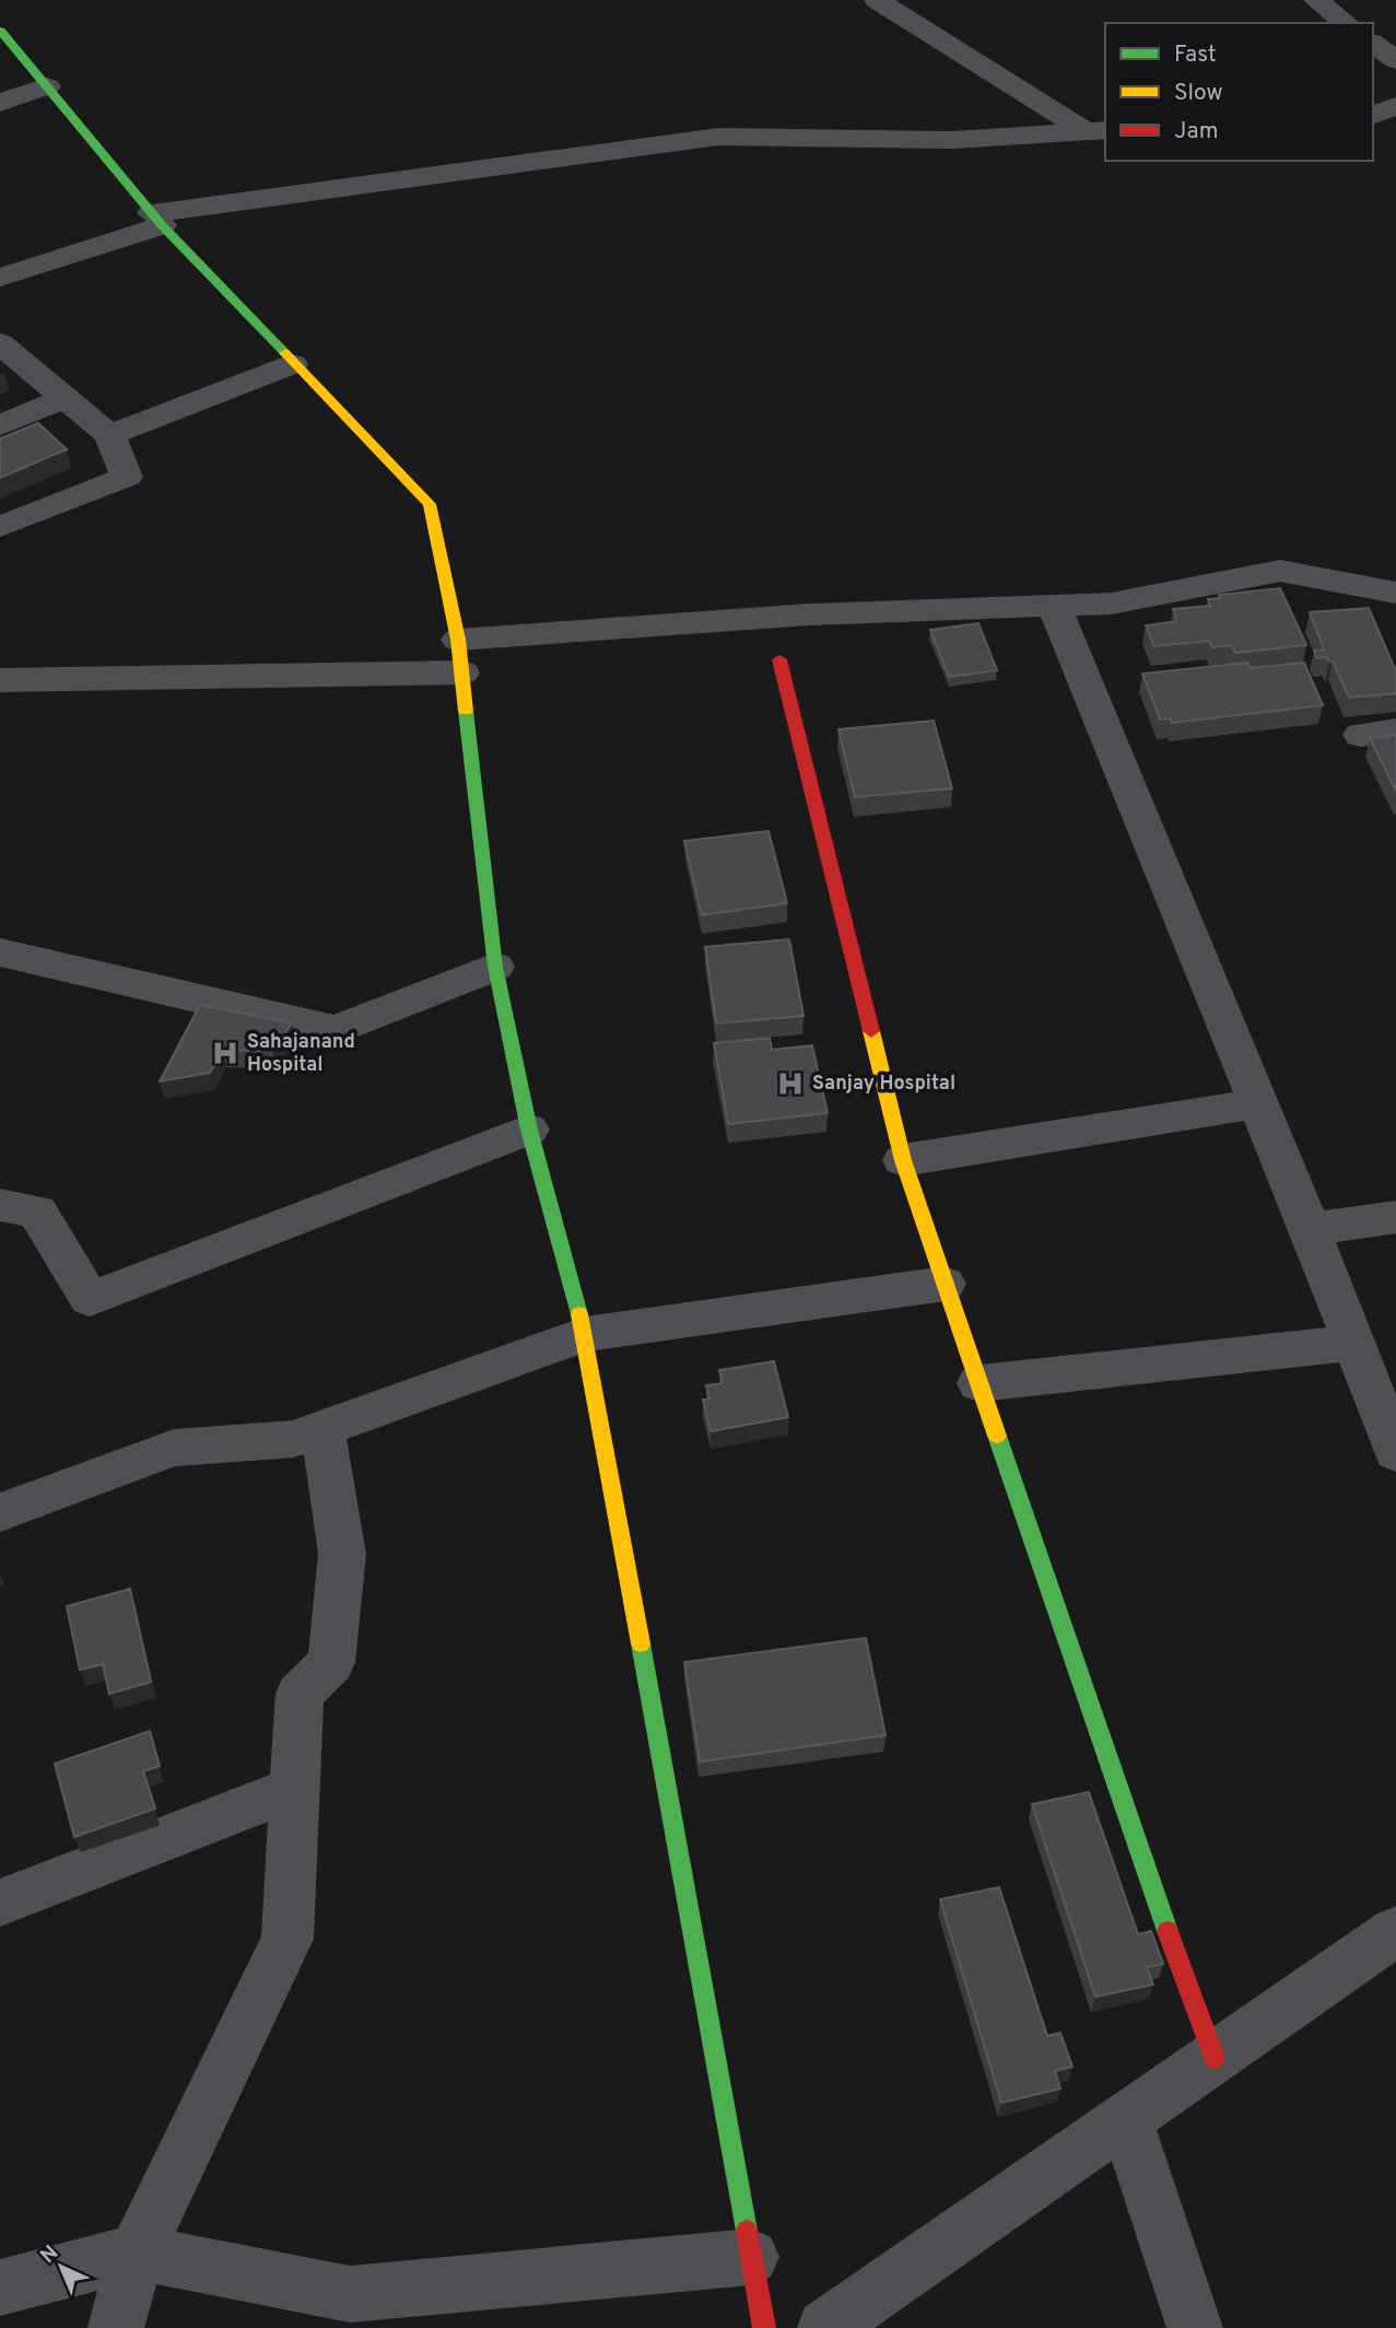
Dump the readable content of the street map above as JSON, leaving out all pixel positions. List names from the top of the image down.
{
  "places": {
    "hospital": ["Sahajanand Hospital", "Sanjay Hospital"]
  },
  "legend": ["Fast", "Slow", "Jam"],
  "north": "top left"
}
